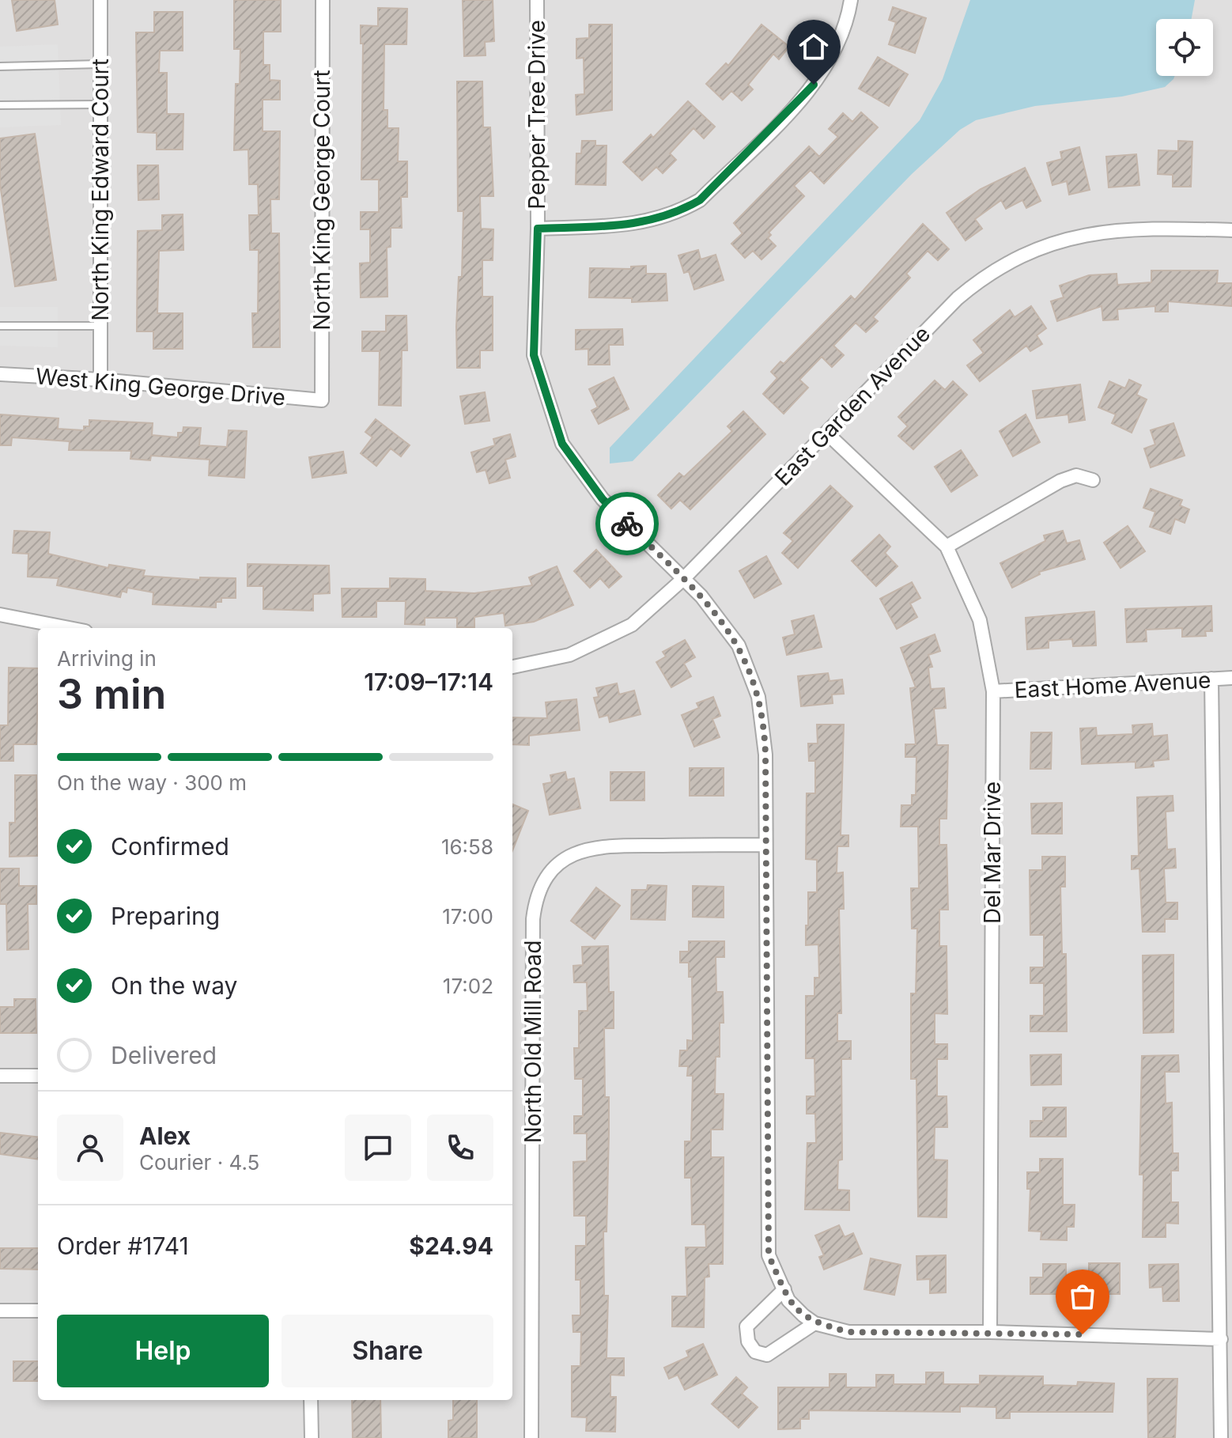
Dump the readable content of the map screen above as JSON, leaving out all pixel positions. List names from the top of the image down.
{
  "streets": {
    "street": [
      "Pepper Tree Drive",
      "North King Edward Court",
      "North King George Court",
      "West King George Drive",
      "East Garden Avenue",
      "East Home Avenue",
      "Del Mar Drive",
      "North Old Mill Road"
    ]
  },
  "crossings": [
    ["Pepper Tree Drive", "East Garden Avenue"],
    ["Pepper Tree Drive", "Del Mar Drive"],
    ["Pepper Tree Drive", "North Old Mill Road"],
    ["North King Edward Court", "West King George Drive"],
    ["North King George Court", "West King George Drive"],
    ["East Garden Avenue", "Del Mar Drive"],
    ["East Home Avenue", "Del Mar Drive"]
  ],
  "page": {
    "heading": ["3 min", "Arriving in", "17:09–17:14"],
    "panel": [
      "Alex",
      "Courier · 4.5",
      "Order #1741",
      "$24.94"
    ],
    "bar": "On the way · 300 m",
    "list": [
      ["Confirmed", "16:58"],
      ["Preparing", "17:00"],
      ["On the way", "17:02"],
      "Delivered"
    ],
    "buttons": ["Help", "Share"]
  }
}
